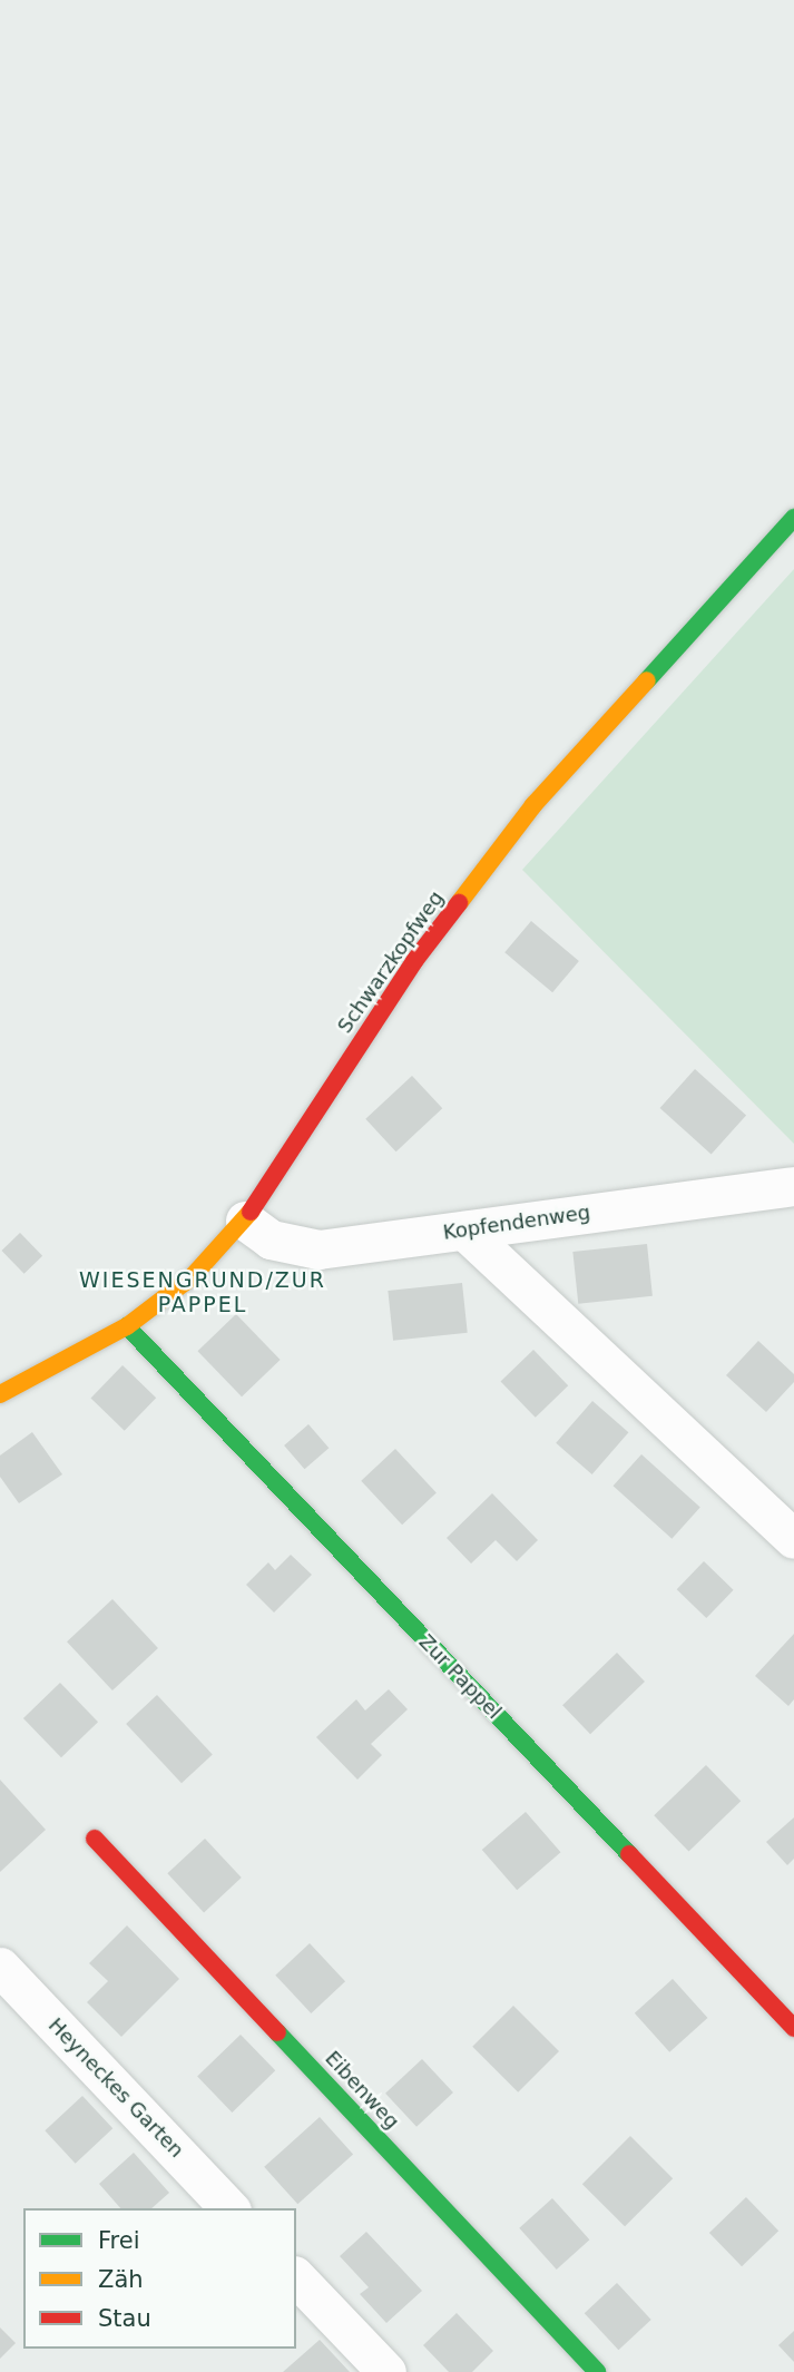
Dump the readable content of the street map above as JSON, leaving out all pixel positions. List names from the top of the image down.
{
  "streets": {
    "street": [
      "Schwarzkopfweg",
      "Kopfendenweg",
      "Zur Pappel",
      "Heyneckes Garten",
      "Eibenweg"
    ]
  },
  "crossings": [
    ["Schwarzkopfweg", "Kopfendenweg"],
    ["Schwarzkopfweg", "Zur Pappel"]
  ],
  "districts": ["WIESENGRUND/ZUR PAPPEL"],
  "legend": ["Frei", "Zäh", "Stau"]
}
